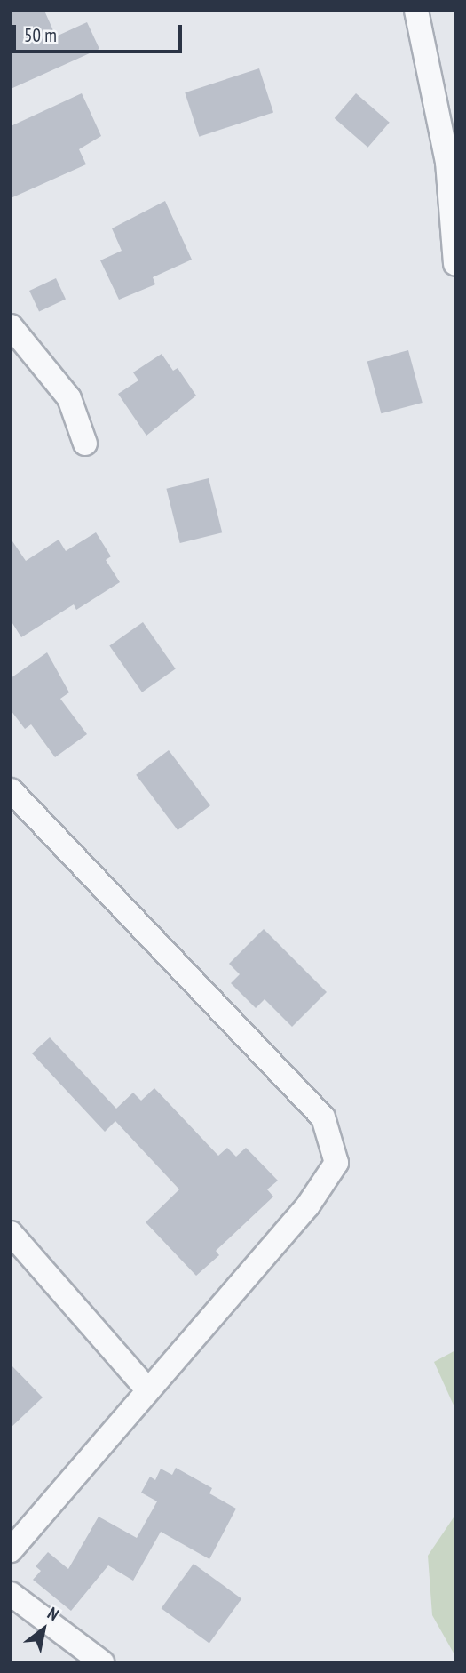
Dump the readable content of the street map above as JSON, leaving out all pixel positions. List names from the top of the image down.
{
  "scale_bar": "50 m",
  "north": "top right"
}
